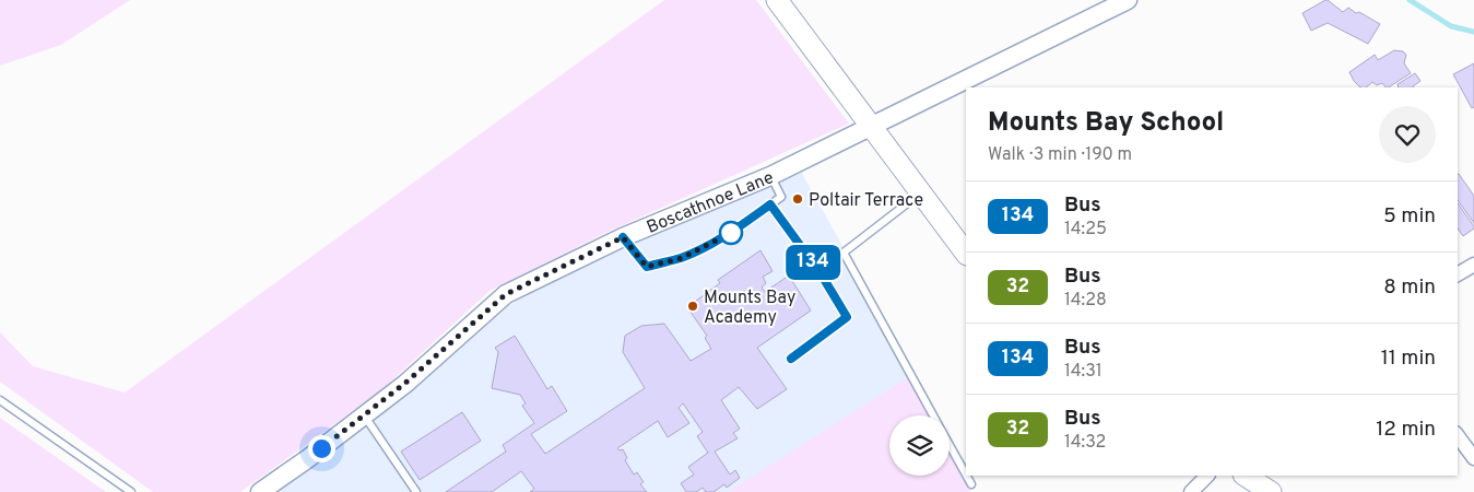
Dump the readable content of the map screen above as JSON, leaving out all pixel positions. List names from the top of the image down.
{
  "streets": {
    "street": ["Boscathnoe Lane"]
  },
  "places": ["Poltair Terrace", "Mounts Bay Academy"],
  "lines": ["bus line 134"],
  "page": {
    "on_map": "134",
    "heading": ["Mounts Bay School", "Walk · 3 min · 190 m"],
    "list": [
      {
        "mark": "134",
        "name": "Bus",
        "note": "14:25",
        "value": "5 min"
      },
      {
        "mark": "32",
        "name": "Bus",
        "note": "14:28",
        "value": "8 min"
      },
      {
        "mark": "134",
        "name": "Bus",
        "note": "14:31",
        "value": "11 min"
      },
      {
        "mark": "32",
        "name": "Bus",
        "note": "14:32",
        "value": "12 min"
      }
    ]
  }
}
